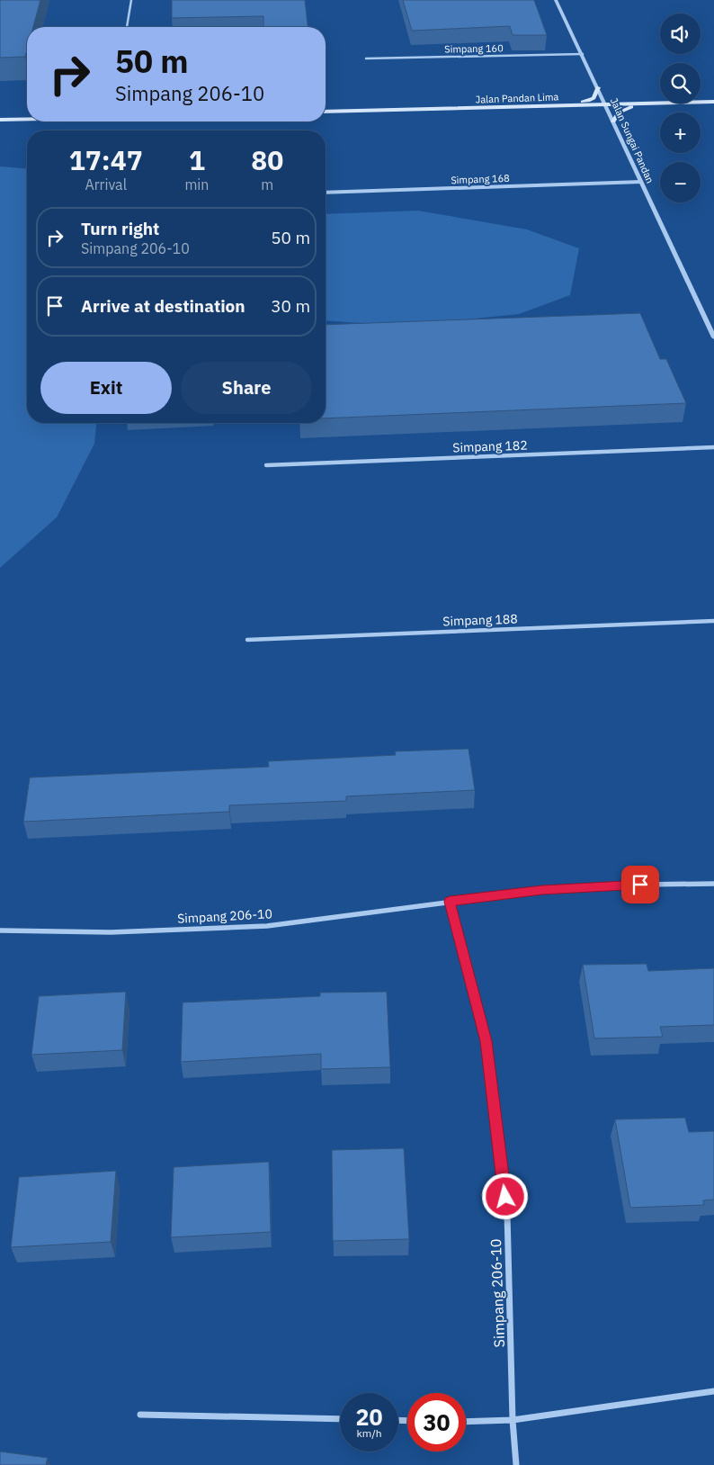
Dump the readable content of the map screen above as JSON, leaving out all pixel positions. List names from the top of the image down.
{
  "streets": {
    "main road": ["Jalan Pandan Lima"],
    "street": [
      "Simpang 160",
      "Jalan Sungai Pandan",
      "Simpang 168",
      "Simpang 182",
      "Simpang 188",
      "Simpang 206-10"
    ]
  },
  "crossings": [
    ["Simpang 160", "Jalan Sungai Pandan"],
    ["Jalan Pandan Lima", "Jalan Sungai Pandan"],
    ["Jalan Sungai Pandan", "Simpang 168"]
  ],
  "page": {
    "map_buttons": ["+", "−"],
    "turn": ["50 m", "Simpang 206-10"],
    "eta": [
      "17:47",
      "Arrival",
      "1",
      "min",
      "80",
      "m"
    ],
    "list": [
      {
        "name": "Turn right",
        "note": "Simpang 206-10",
        "value": "50 m"
      },
      {
        "name": "Arrive at destination",
        "value": "30 m"
      }
    ],
    "buttons": ["Exit", "Share"],
    "speed": "20 km/h",
    "limit": "30"
  }
}
